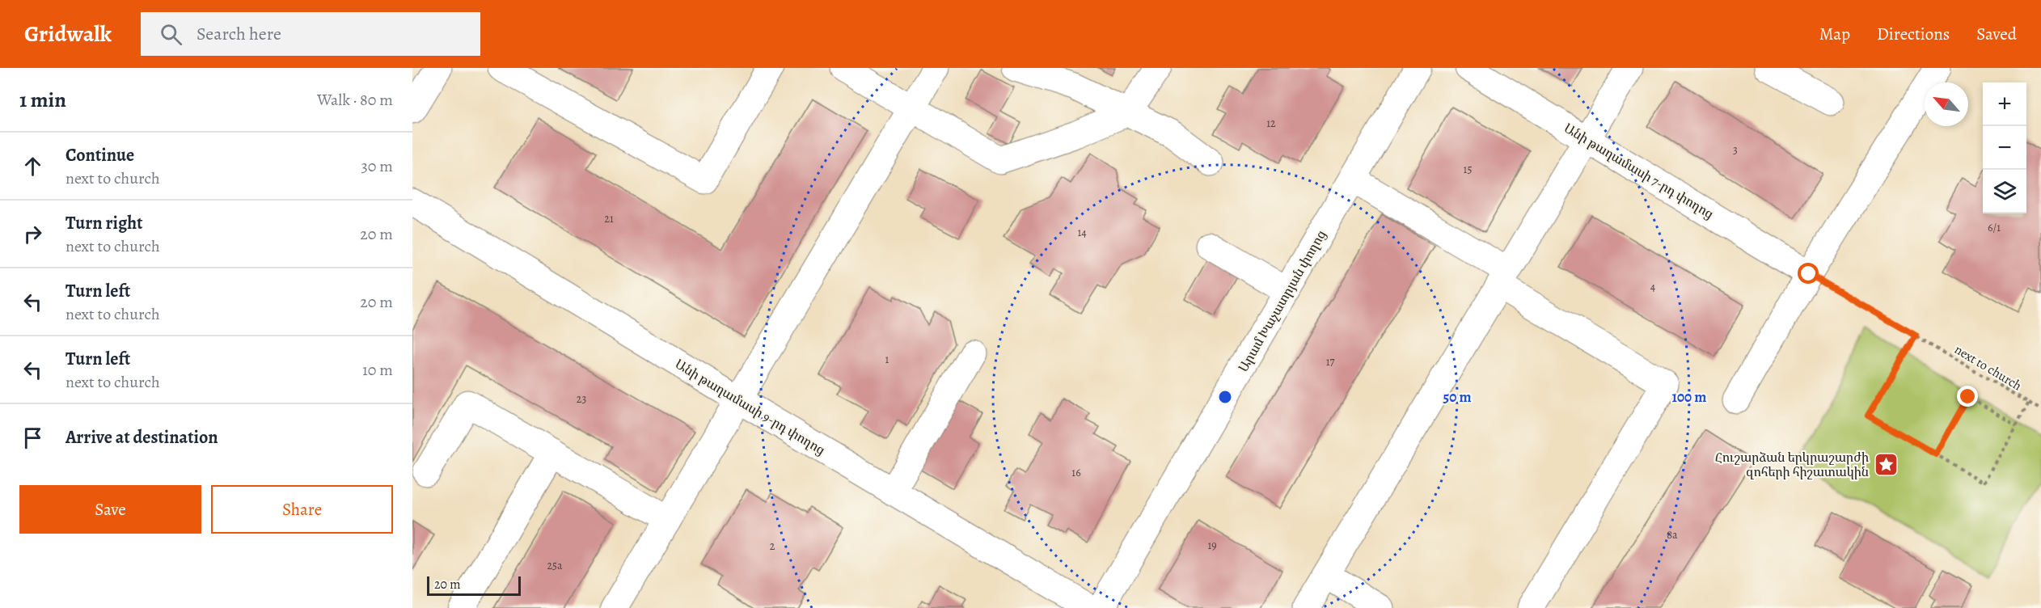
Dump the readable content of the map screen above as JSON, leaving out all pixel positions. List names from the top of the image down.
{
  "streets": {
    "street": ["Անի թաղամասի 7-րդ փողոց", "Արամ Խաչատրյան փողոց", "Անի թաղամասի 9-րդ փողոց"],
    "path": ["next to church"]
  },
  "crossings": [
    ["Անի թաղամասի 7-րդ փողոց", "next to church"]
  ],
  "places": {
    "place": ["Հուշարձան երկրաշարժի զոհերի հիշատակին"]
  },
  "house_numbers": [
    "12",
    "3",
    "15",
    "21",
    "6/1",
    "14",
    "4",
    "1",
    "17",
    "23",
    "16",
    "8a",
    "19",
    "2",
    "25а"
  ],
  "scale_bar": "20 m",
  "north": "top left",
  "page": {
    "header": "Gridwalk",
    "search": "Search here",
    "nav": ["Map", "Directions", "Saved"],
    "heading": ["1 min", "Walk · 80 m"],
    "map_buttons": ["+", "−"],
    "list": [
      ["Continue", "next to church", "30 m"],
      ["Turn right", "next to church", "20 m"],
      ["Turn left", "next to church", "20 m"],
      ["Turn left", "next to church", "10 m"],
      "Arrive at destination"
    ],
    "buttons": ["Save", "Share"],
    "scale": "20 m"
  },
  "rings": ["50 m", "100 m"]
}
